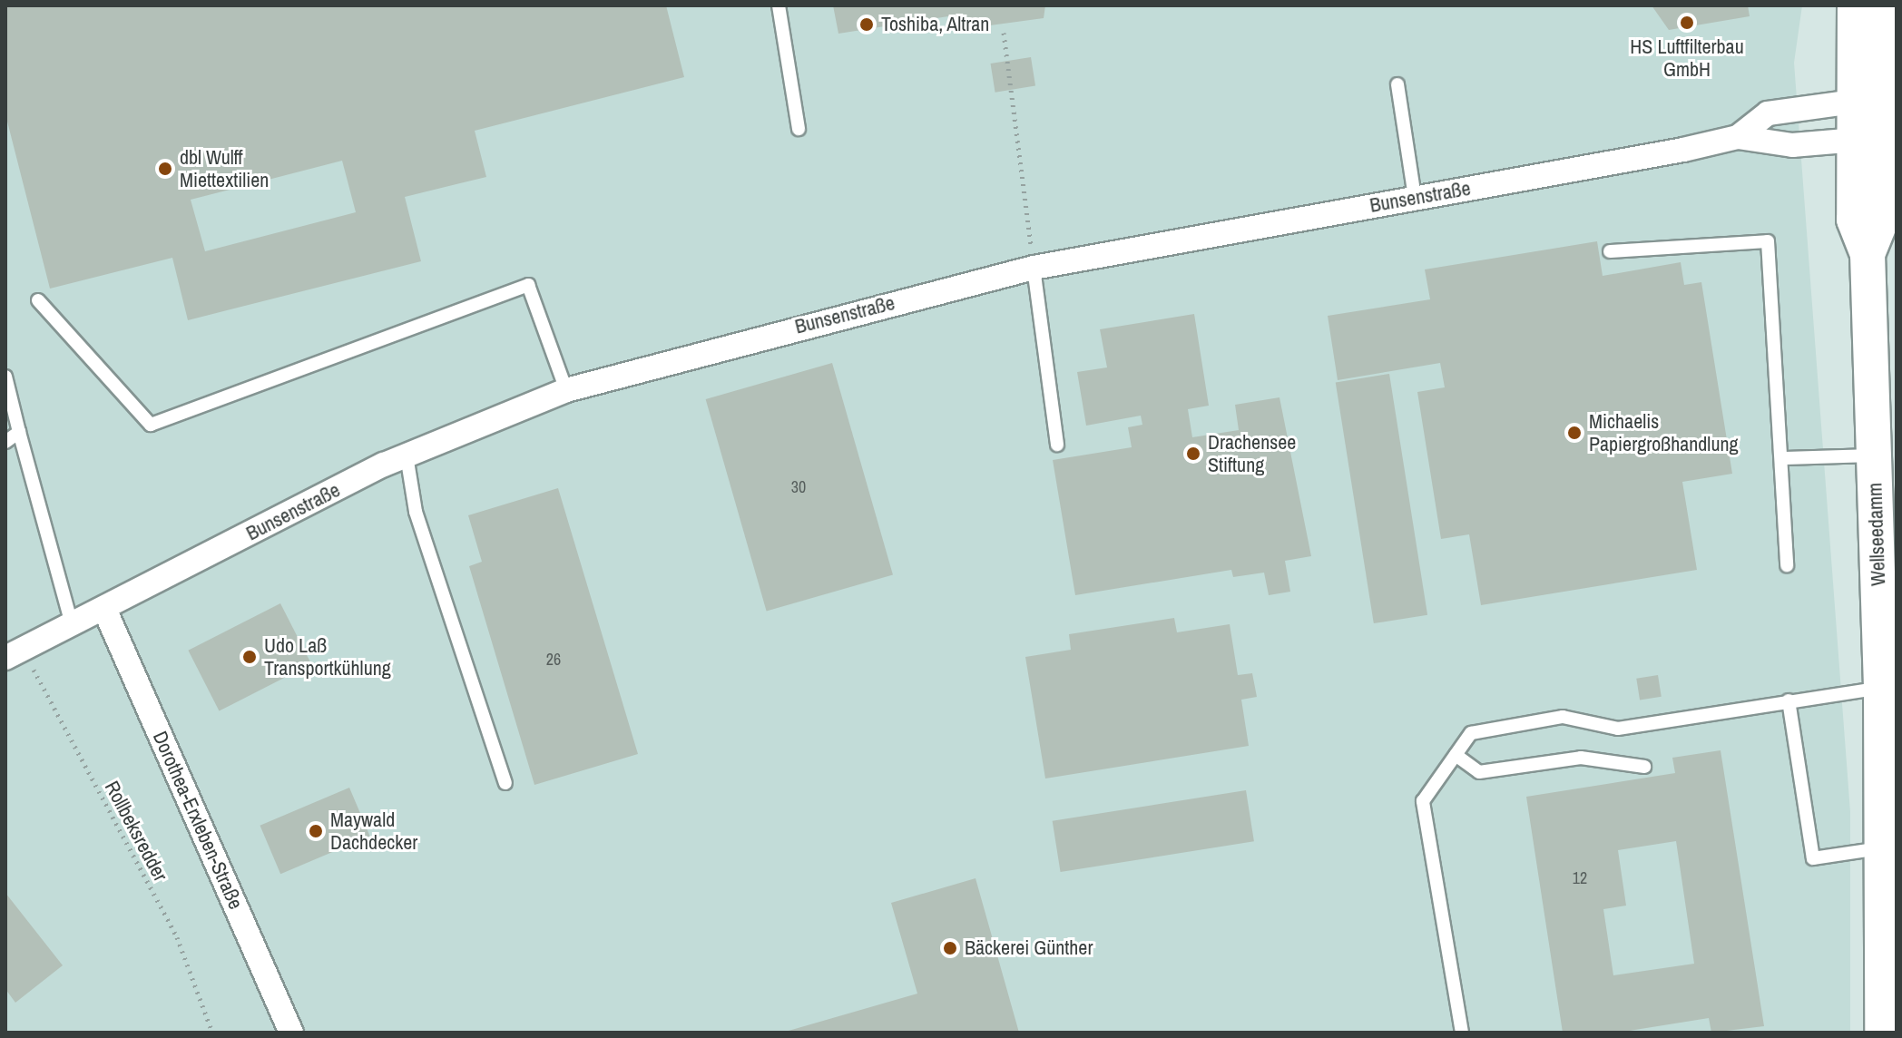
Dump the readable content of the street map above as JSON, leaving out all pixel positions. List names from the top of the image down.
{
  "streets": {
    "main road": ["Wellseedamm"],
    "street": ["Bunsenstraße", "Dorothea-Erxleben-Straße"],
    "path": ["Rollbeksredder"]
  },
  "crossings": [
    ["Bunsenstraße", "Wellseedamm"],
    ["Bunsenstraße", "Dorothea-Erxleben-Straße"],
    ["Bunsenstraße", "Rollbeksredder"]
  ],
  "places": [
    "HS Luftfilterbau GmbH",
    "Toshiba, Altran",
    "dbl Wulff Miettextilien",
    "Michaelis Papiergroßhandlung",
    "Drachensee Stiftung",
    "Udo Laß Transportkühlung",
    "Maywald Dachdecker",
    "Bäckerei Günther"
  ],
  "house_numbers": ["30", "26", "12"]
}
